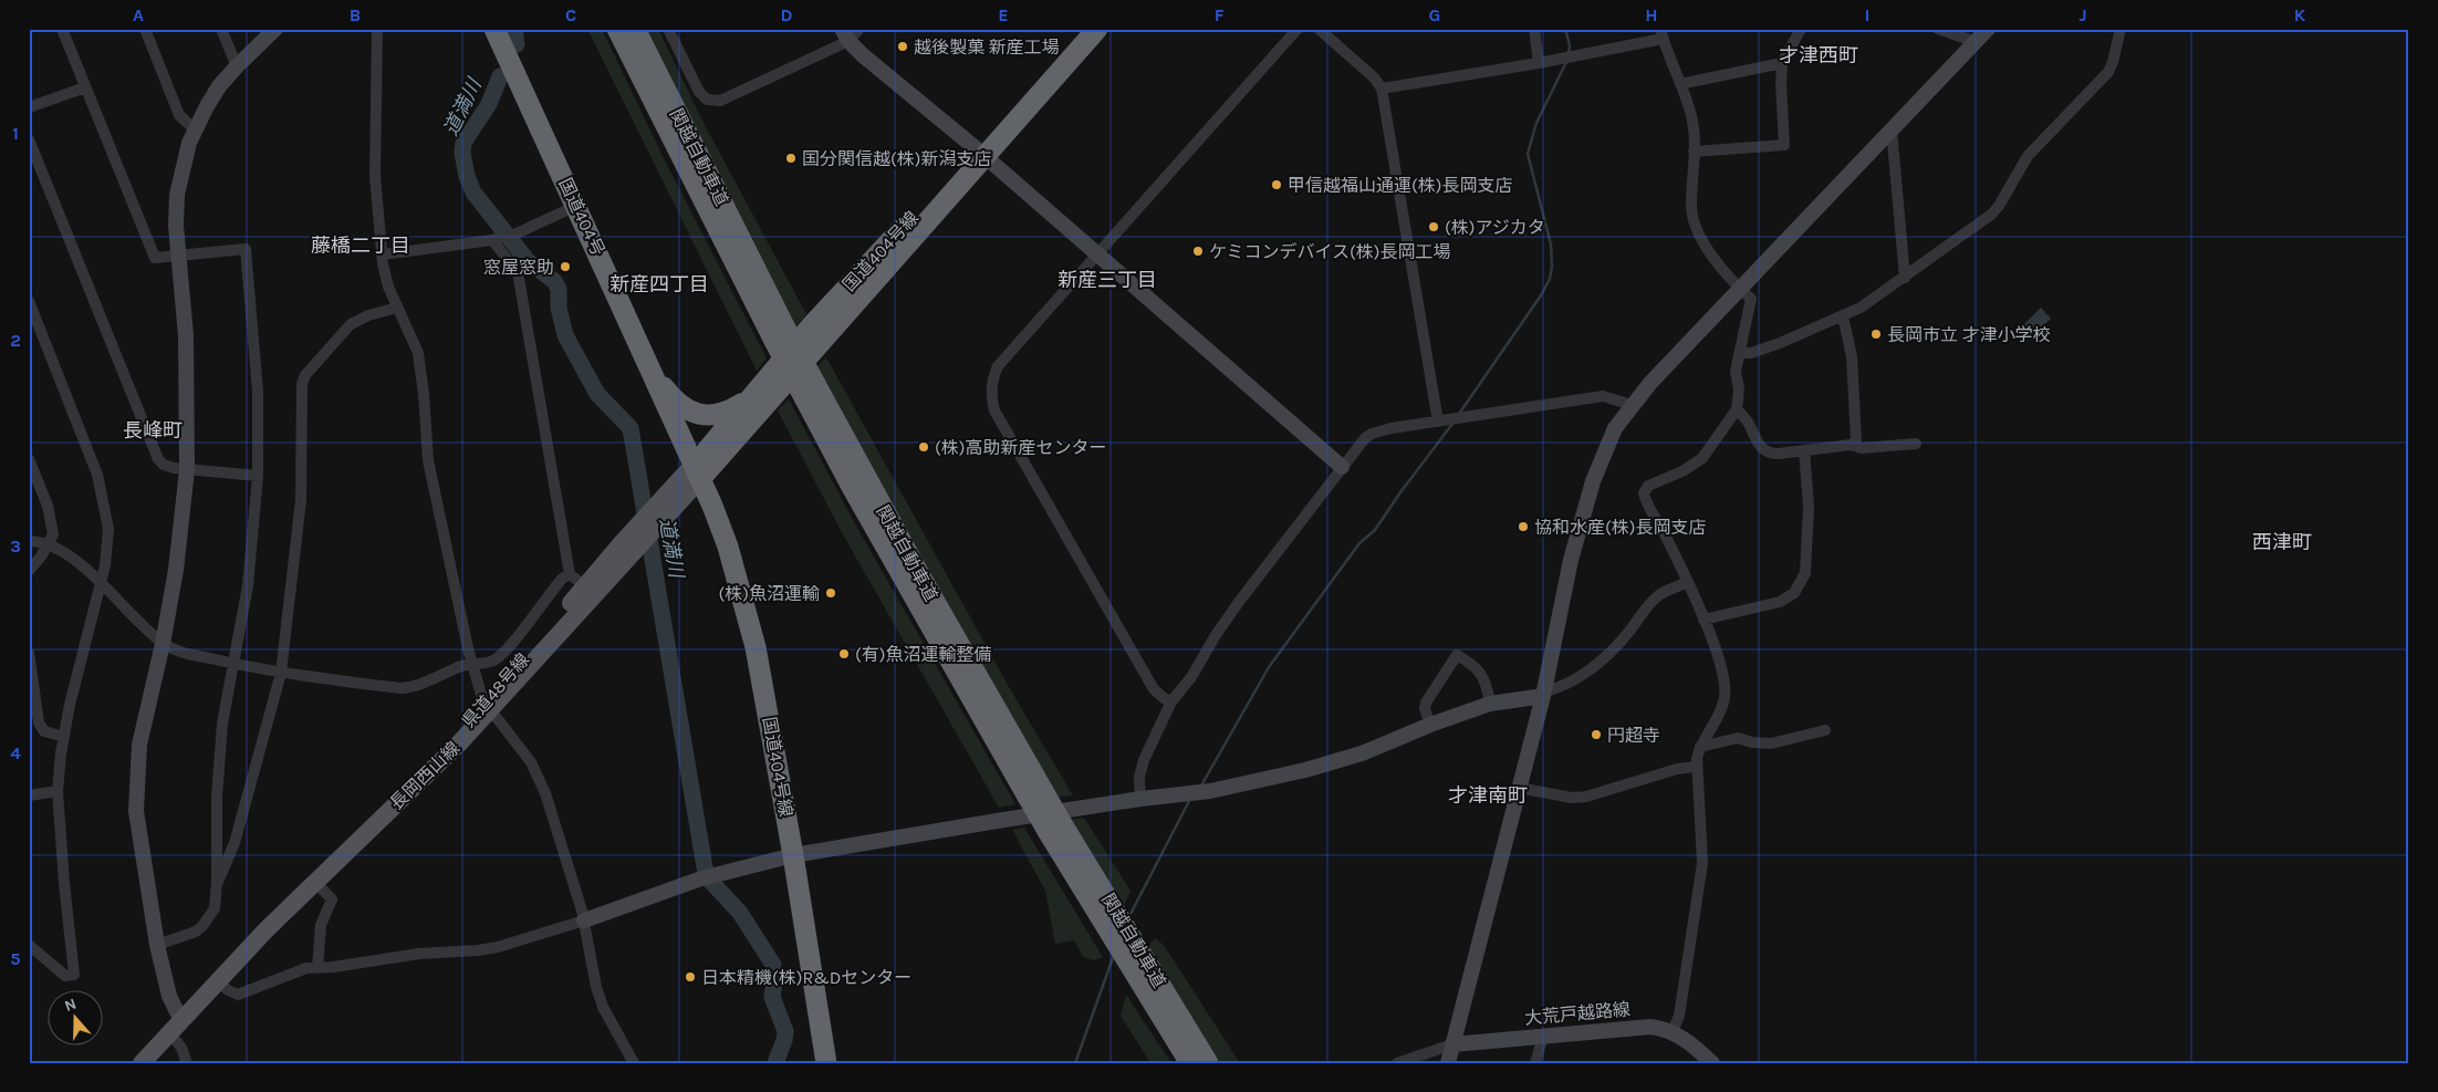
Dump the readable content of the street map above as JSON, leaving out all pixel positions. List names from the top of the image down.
{
  "streets": {
    "highway": ["関越自動車道", "国道404号", "国道404号線"],
    "main road": ["県道48号線", "長岡西山線"],
    "street": ["大荒戸越路線"]
  },
  "crossings": [
    ["国道404号", "国道404号線"],
    ["国道404号", "県道48号線"],
    ["国道404号", "長岡西山線"],
    ["国道404号線", "県道48号線"],
    ["国道404号線", "長岡西山線"],
    ["県道48号線", "長岡西山線"]
  ],
  "districts": [
    "才津西町",
    "藤橋二丁目",
    "新産三丁目",
    "新産四丁目",
    "長峰町",
    "西津町",
    "才津南町"
  ],
  "water": ["道満川"],
  "places": [
    "越後製菓 新産工場",
    "国分関信越(株)新潟支店",
    "甲信越福山通運(株)長岡支店",
    "(株)アジカタ",
    "ケミコンデバイス(株)長岡工場",
    "窓屋窓助",
    "長岡市立 才津小学校",
    "(株)高助新産センター",
    "協和水産(株)長岡支店",
    "(株)魚沼運輸",
    "(有)魚沼運輸整備",
    "円超寺",
    "日本精機(株)R&Dセンター"
  ],
  "north": "top",
  "grid": {
    "columns": [
      "A",
      "B",
      "C",
      "D",
      "E",
      "F",
      "G",
      "H",
      "I",
      "J",
      "K"
    ],
    "rows": [
      "1",
      "2",
      "3",
      "4",
      "5"
    ]
  }
}
